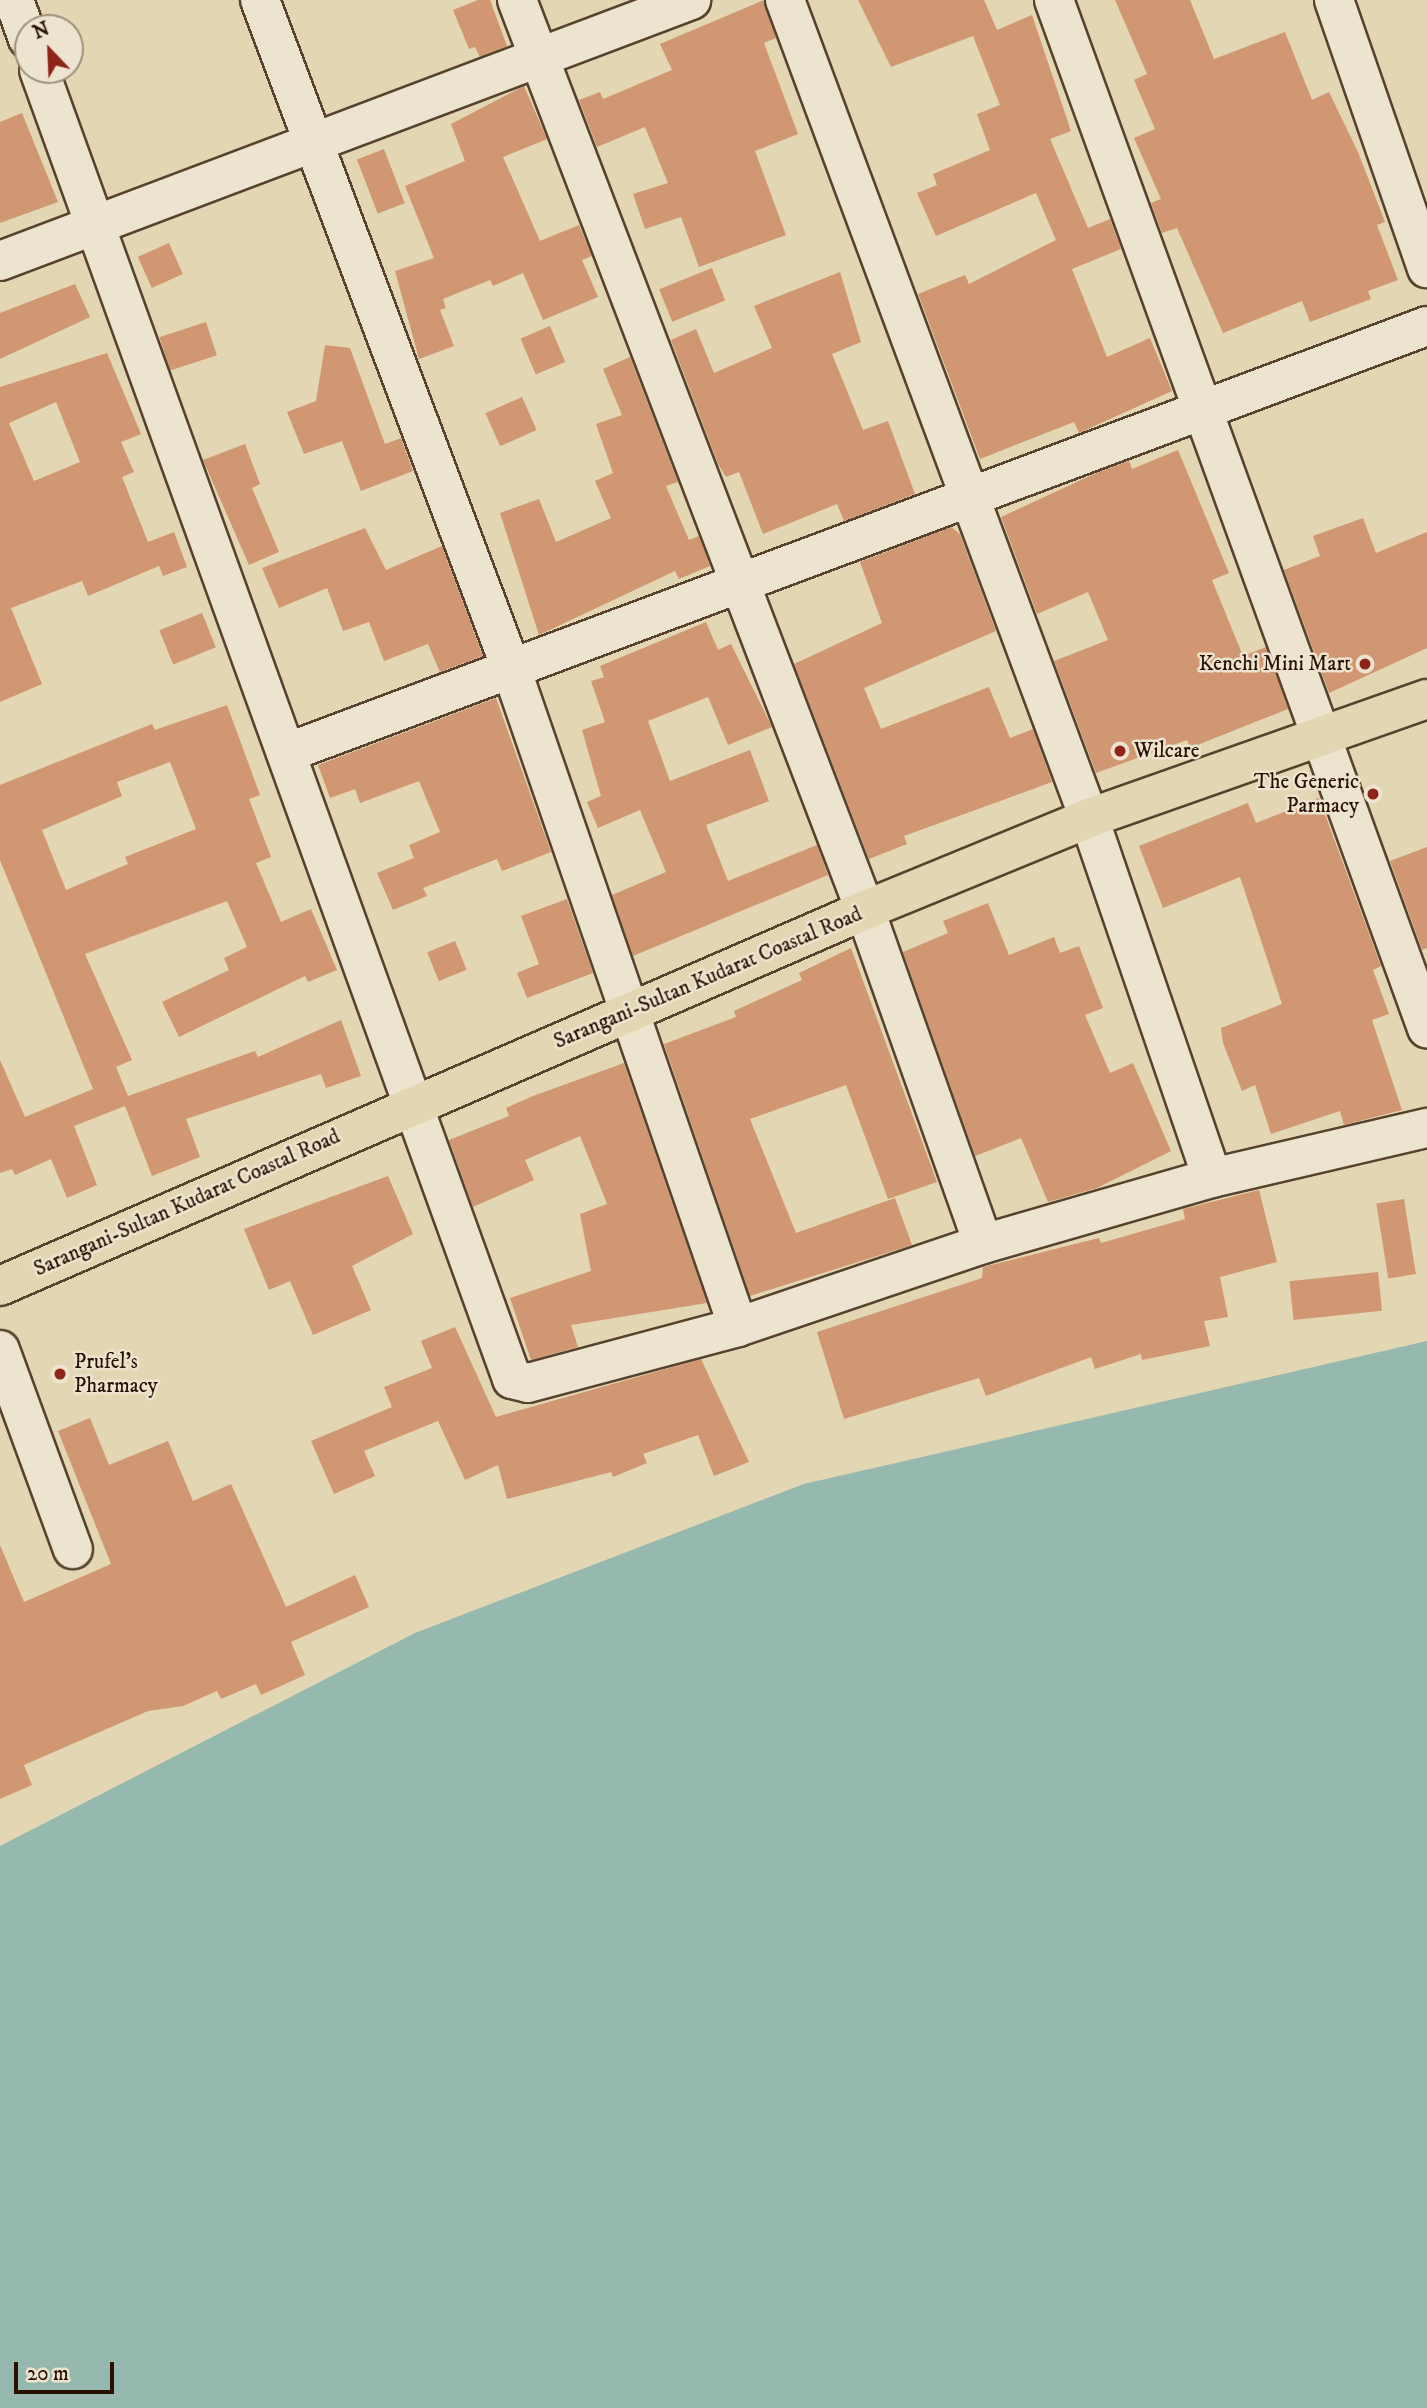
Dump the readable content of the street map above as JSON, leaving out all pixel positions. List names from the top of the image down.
{
  "streets": {
    "main road": ["Sarangani-Sultan Kudarat Coastal Road"]
  },
  "places": [
    "Kenchi Mini Mart",
    "Wilcare",
    "The Generic Parmacy",
    "Prufel's Pharmacy"
  ],
  "scale_bar": "20 m",
  "north": "top left"
}
